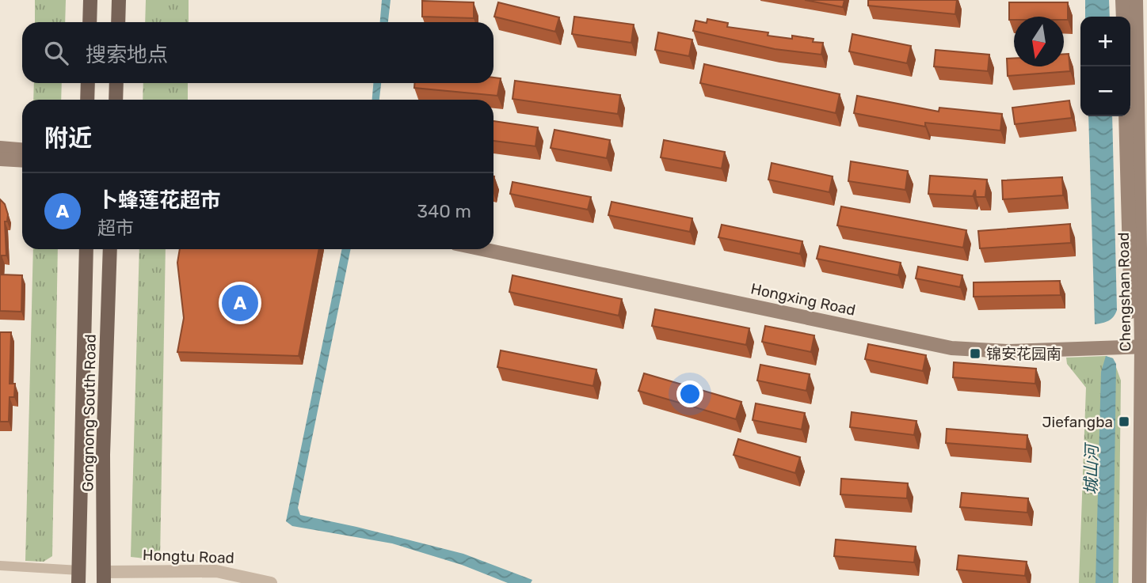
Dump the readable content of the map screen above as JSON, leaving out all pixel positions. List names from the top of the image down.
{
  "streets": {
    "main road": ["Chengshan Road", "Hongxing Road", "Gongnong South Road"],
    "street": ["Hongtu Road"]
  },
  "crossings": [
    ["Chengshan Road", "Hongxing Road"],
    ["Gongnong South Road", "Hongtu Road"]
  ],
  "water": ["城山河"],
  "places": {
    "transit": ["锦安花园南", "Jiefangba"]
  },
  "north": "bottom",
  "page": {
    "map_buttons": ["+", "−"],
    "search": "搜索地点",
    "heading": "附近",
    "list": [
      {
        "mark": "A",
        "name": "卜蜂莲花超市",
        "note": "超市",
        "value": "340 m"
      }
    ],
    "pins": "A"
  }
}
